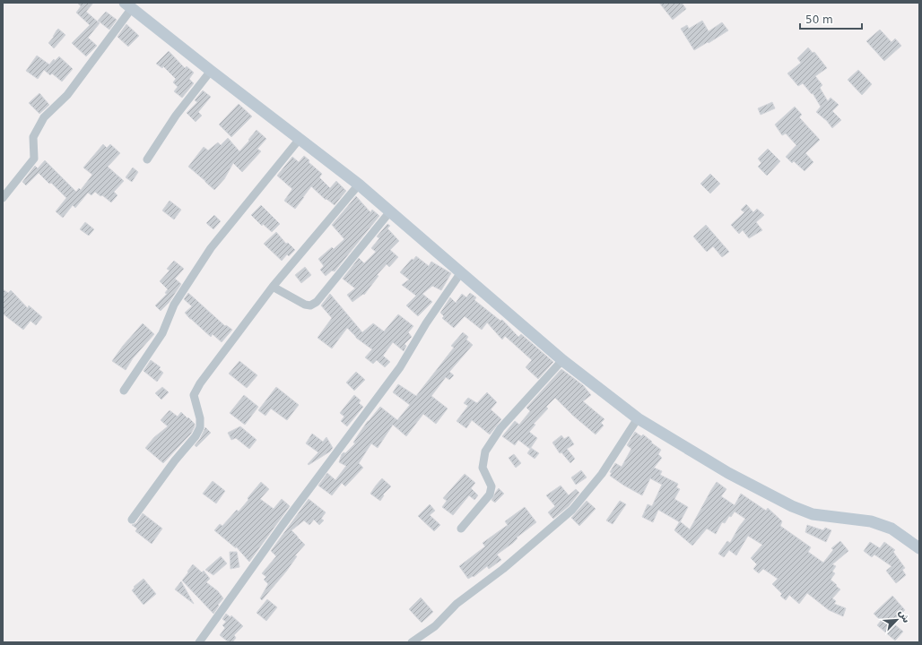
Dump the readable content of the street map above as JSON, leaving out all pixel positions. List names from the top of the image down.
{
  "scale_bar": "50 m",
  "north": "top right"
}
